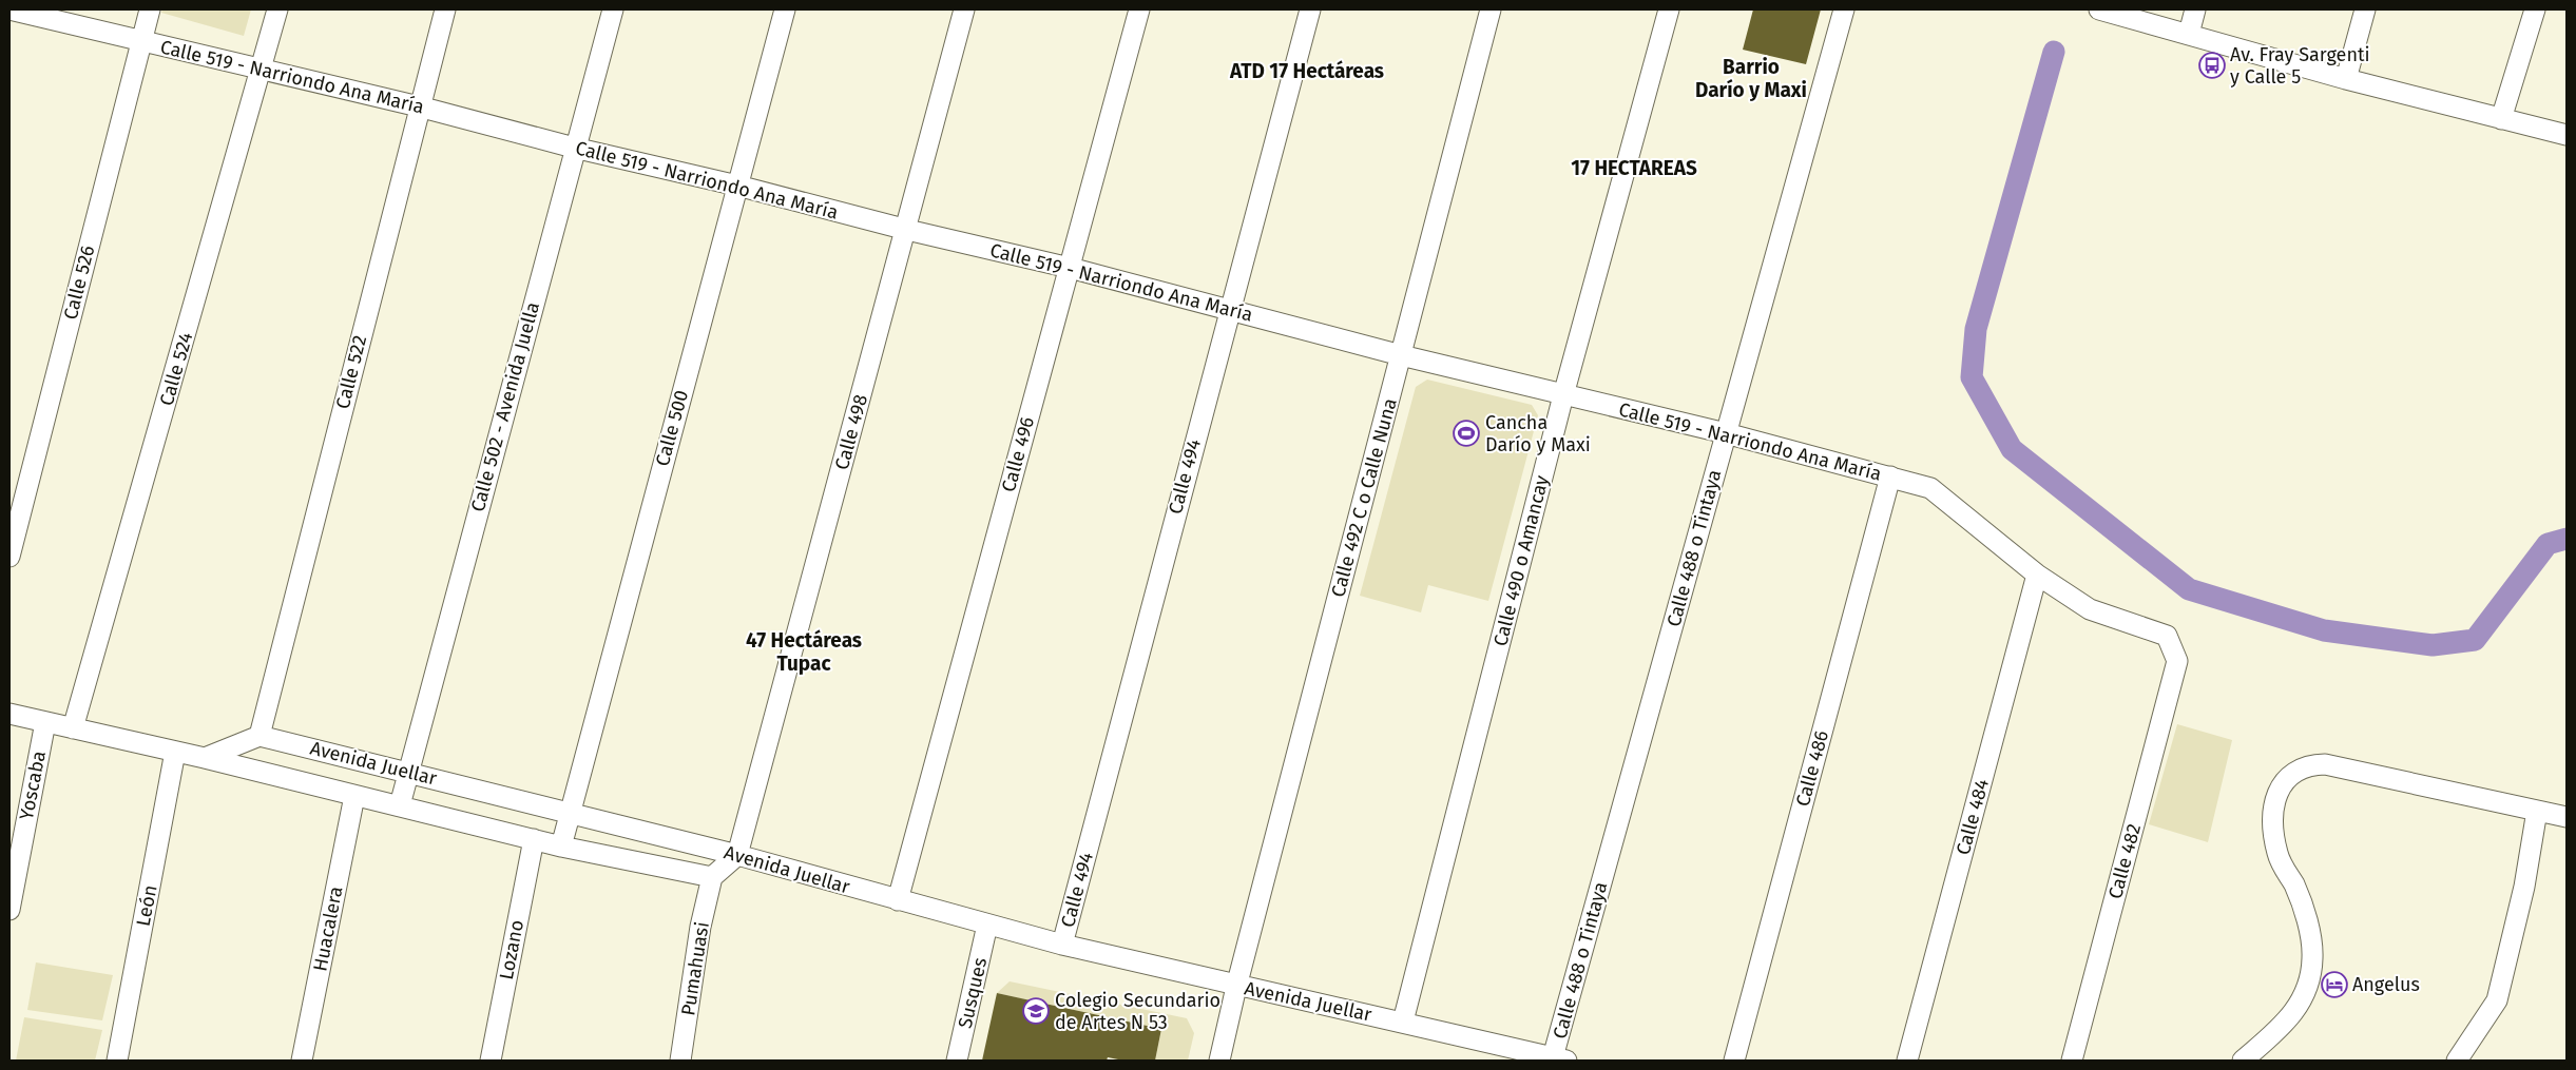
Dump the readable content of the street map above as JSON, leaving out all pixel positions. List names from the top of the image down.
{
  "streets": {
    "street": [
      "Calle 519 - Narriondo Ana María",
      "Calle 526",
      "Calle 524",
      "Calle 522",
      "Calle 502 - Avenida Juella",
      "Calle 500",
      "Calle 498",
      "Calle 496",
      "Calle 494",
      "Calle 492 C o Calle Nuna",
      "Calle 488 o Tintaya",
      "Calle 490 o Amancay",
      "Avenida Juellar",
      "Calle 486",
      "Yoscaba",
      "Calle 484",
      "Calle 482",
      "León",
      "Huacalera",
      "Lozano",
      "Pumahuasi",
      "Susques"
    ]
  },
  "crossings": [
    ["Calle 519 - Narriondo Ana María", "Calle 526"],
    ["Calle 519 - Narriondo Ana María", "Calle 524"],
    ["Calle 519 - Narriondo Ana María", "Calle 522"],
    ["Calle 519 - Narriondo Ana María", "Calle 502 - Avenida Juella"],
    ["Calle 519 - Narriondo Ana María", "Calle 500"],
    ["Calle 519 - Narriondo Ana María", "Calle 498"],
    ["Calle 519 - Narriondo Ana María", "Calle 496"],
    ["Calle 519 - Narriondo Ana María", "Calle 494"],
    ["Calle 519 - Narriondo Ana María", "Calle 492 C o Calle Nuna"],
    ["Calle 519 - Narriondo Ana María", "Calle 488 o Tintaya"],
    ["Calle 519 - Narriondo Ana María", "Calle 490 o Amancay"],
    ["Calle 519 - Narriondo Ana María", "Calle 486"],
    ["Calle 519 - Narriondo Ana María", "Calle 484"],
    ["Calle 519 - Narriondo Ana María", "Calle 482"],
    ["Calle 522", "Avenida Juellar"],
    ["Calle 502 - Avenida Juella", "Avenida Juellar"],
    ["Calle 500", "Avenida Juellar"],
    ["Calle 498", "Avenida Juellar"],
    ["Calle 496", "Avenida Juellar"],
    ["Calle 494", "Avenida Juellar"],
    ["Calle 492 C o Calle Nuna", "Avenida Juellar"],
    ["Calle 488 o Tintaya", "Avenida Juellar"],
    ["Calle 490 o Amancay", "Avenida Juellar"],
    ["Avenida Juellar", "Susques"]
  ],
  "districts": [
    "Barrio Darío y Maxi",
    "ATD 17 Hectáreas",
    "17 HECTAREAS",
    "47 Hectáreas Tupac"
  ],
  "places": {
    "bus stop": ["Av. Fray Sargenti y Calle 5"],
    "sports": ["Cancha Darío y Maxi"],
    "hotel": ["Angelus"],
    "school or university": ["Colegio Secundario de Artes N 53"]
  }
}
